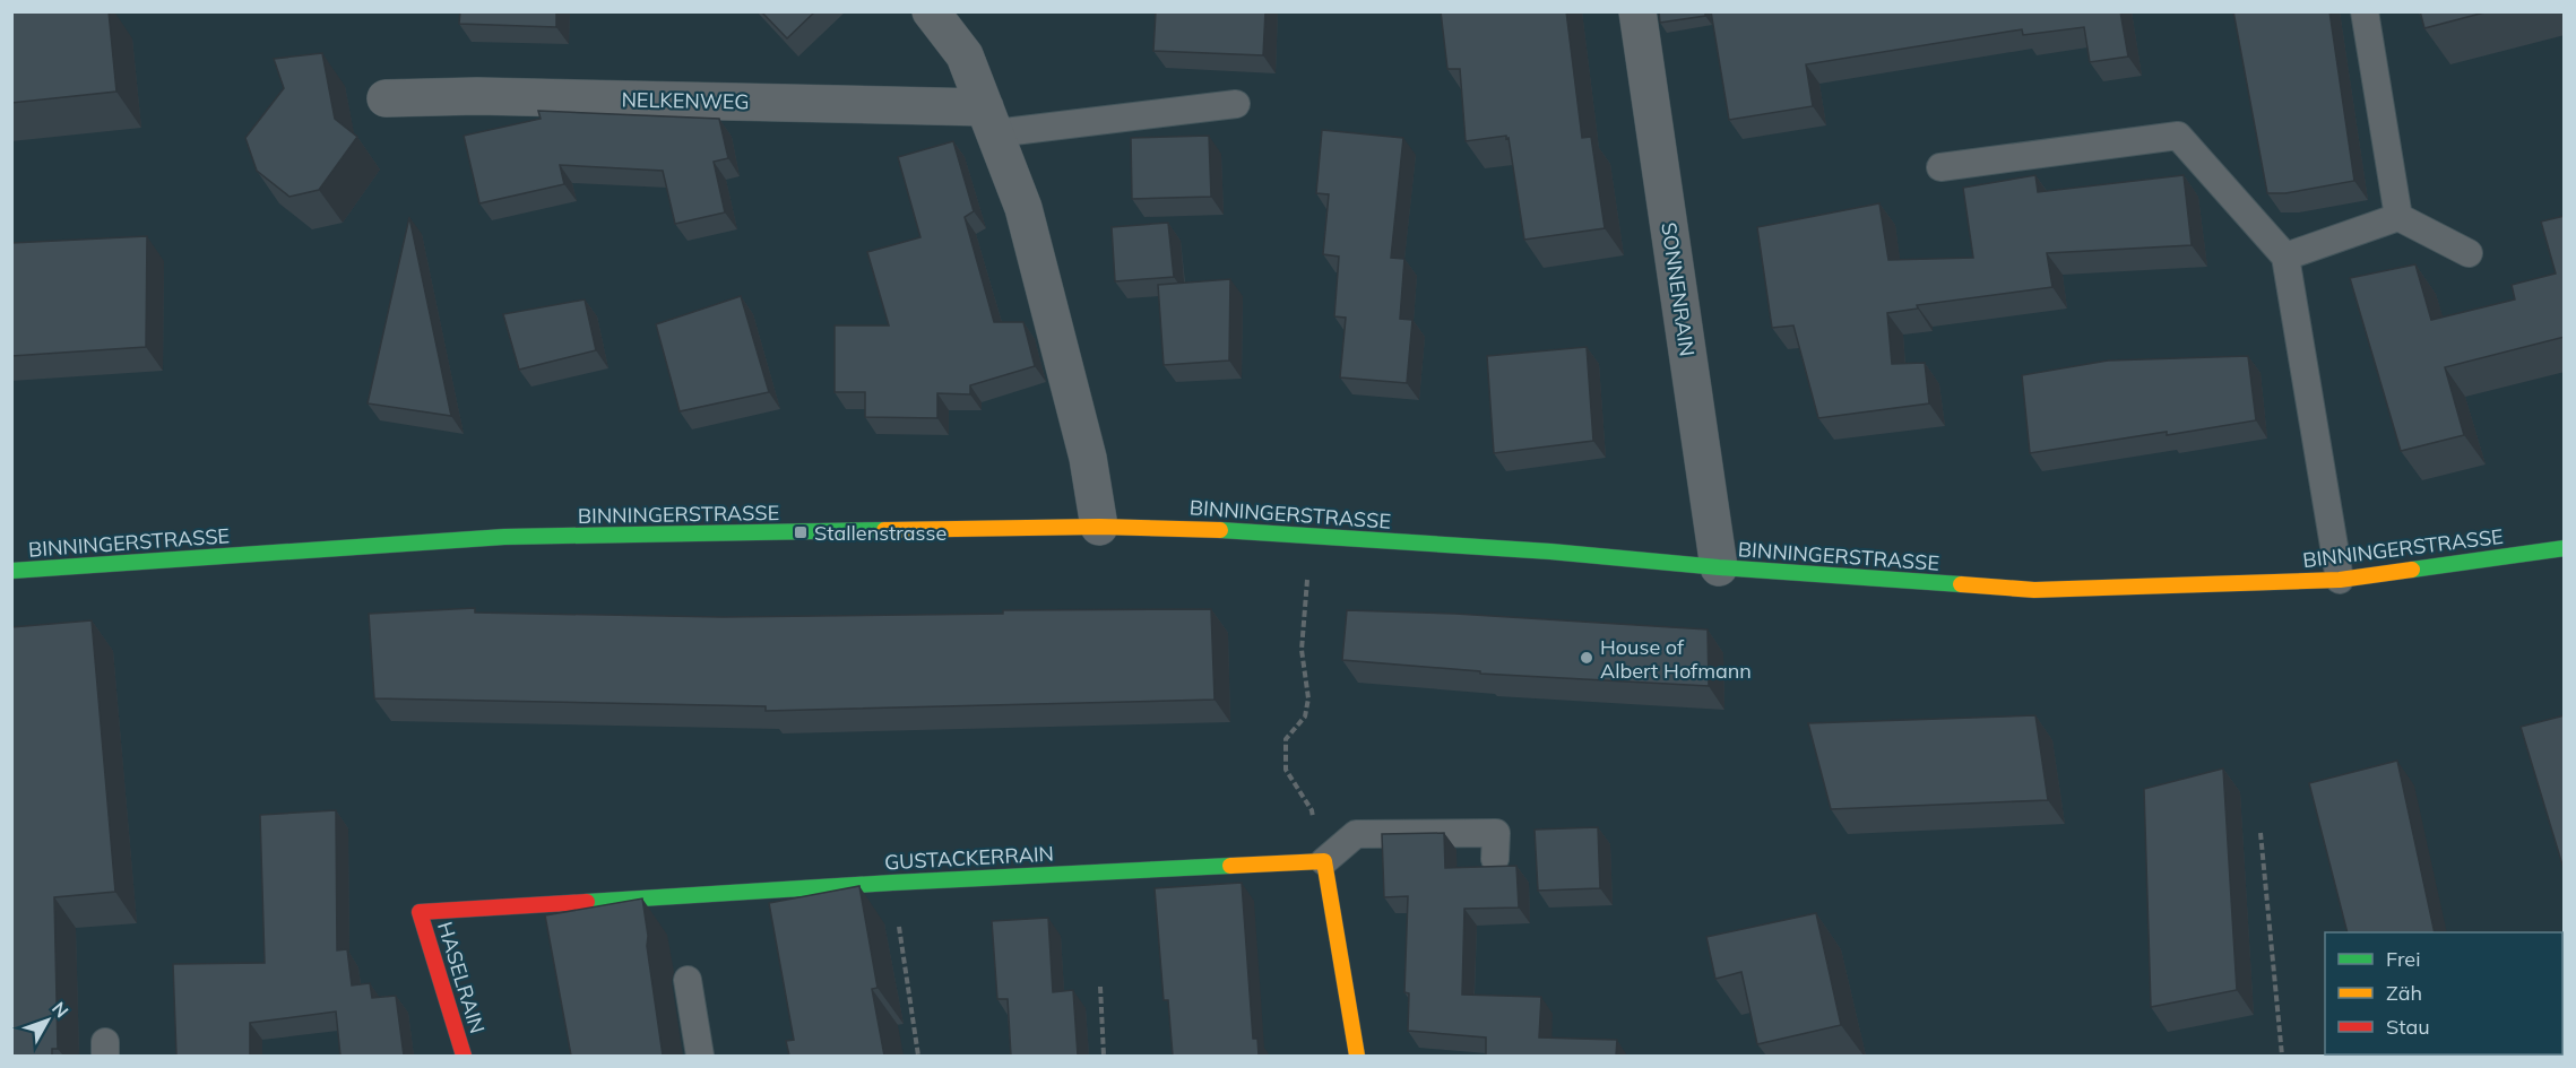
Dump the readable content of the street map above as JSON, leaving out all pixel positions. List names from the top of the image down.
{
  "streets": {
    "main road": ["BINNINGERSTRASSE", "GUSTACKERRAIN", "HASELRAIN"],
    "street": ["NELKENWEG", "SONNENRAIN"]
  },
  "crossings": [
    ["SONNENRAIN", "BINNINGERSTRASSE"],
    ["GUSTACKERRAIN", "HASELRAIN"]
  ],
  "places": {
    "transit": ["Stallenstrasse"],
    "other": ["House of Albert Hofmann"]
  },
  "legend": ["Frei", "Zäh", "Stau"],
  "north": "top right"
}
